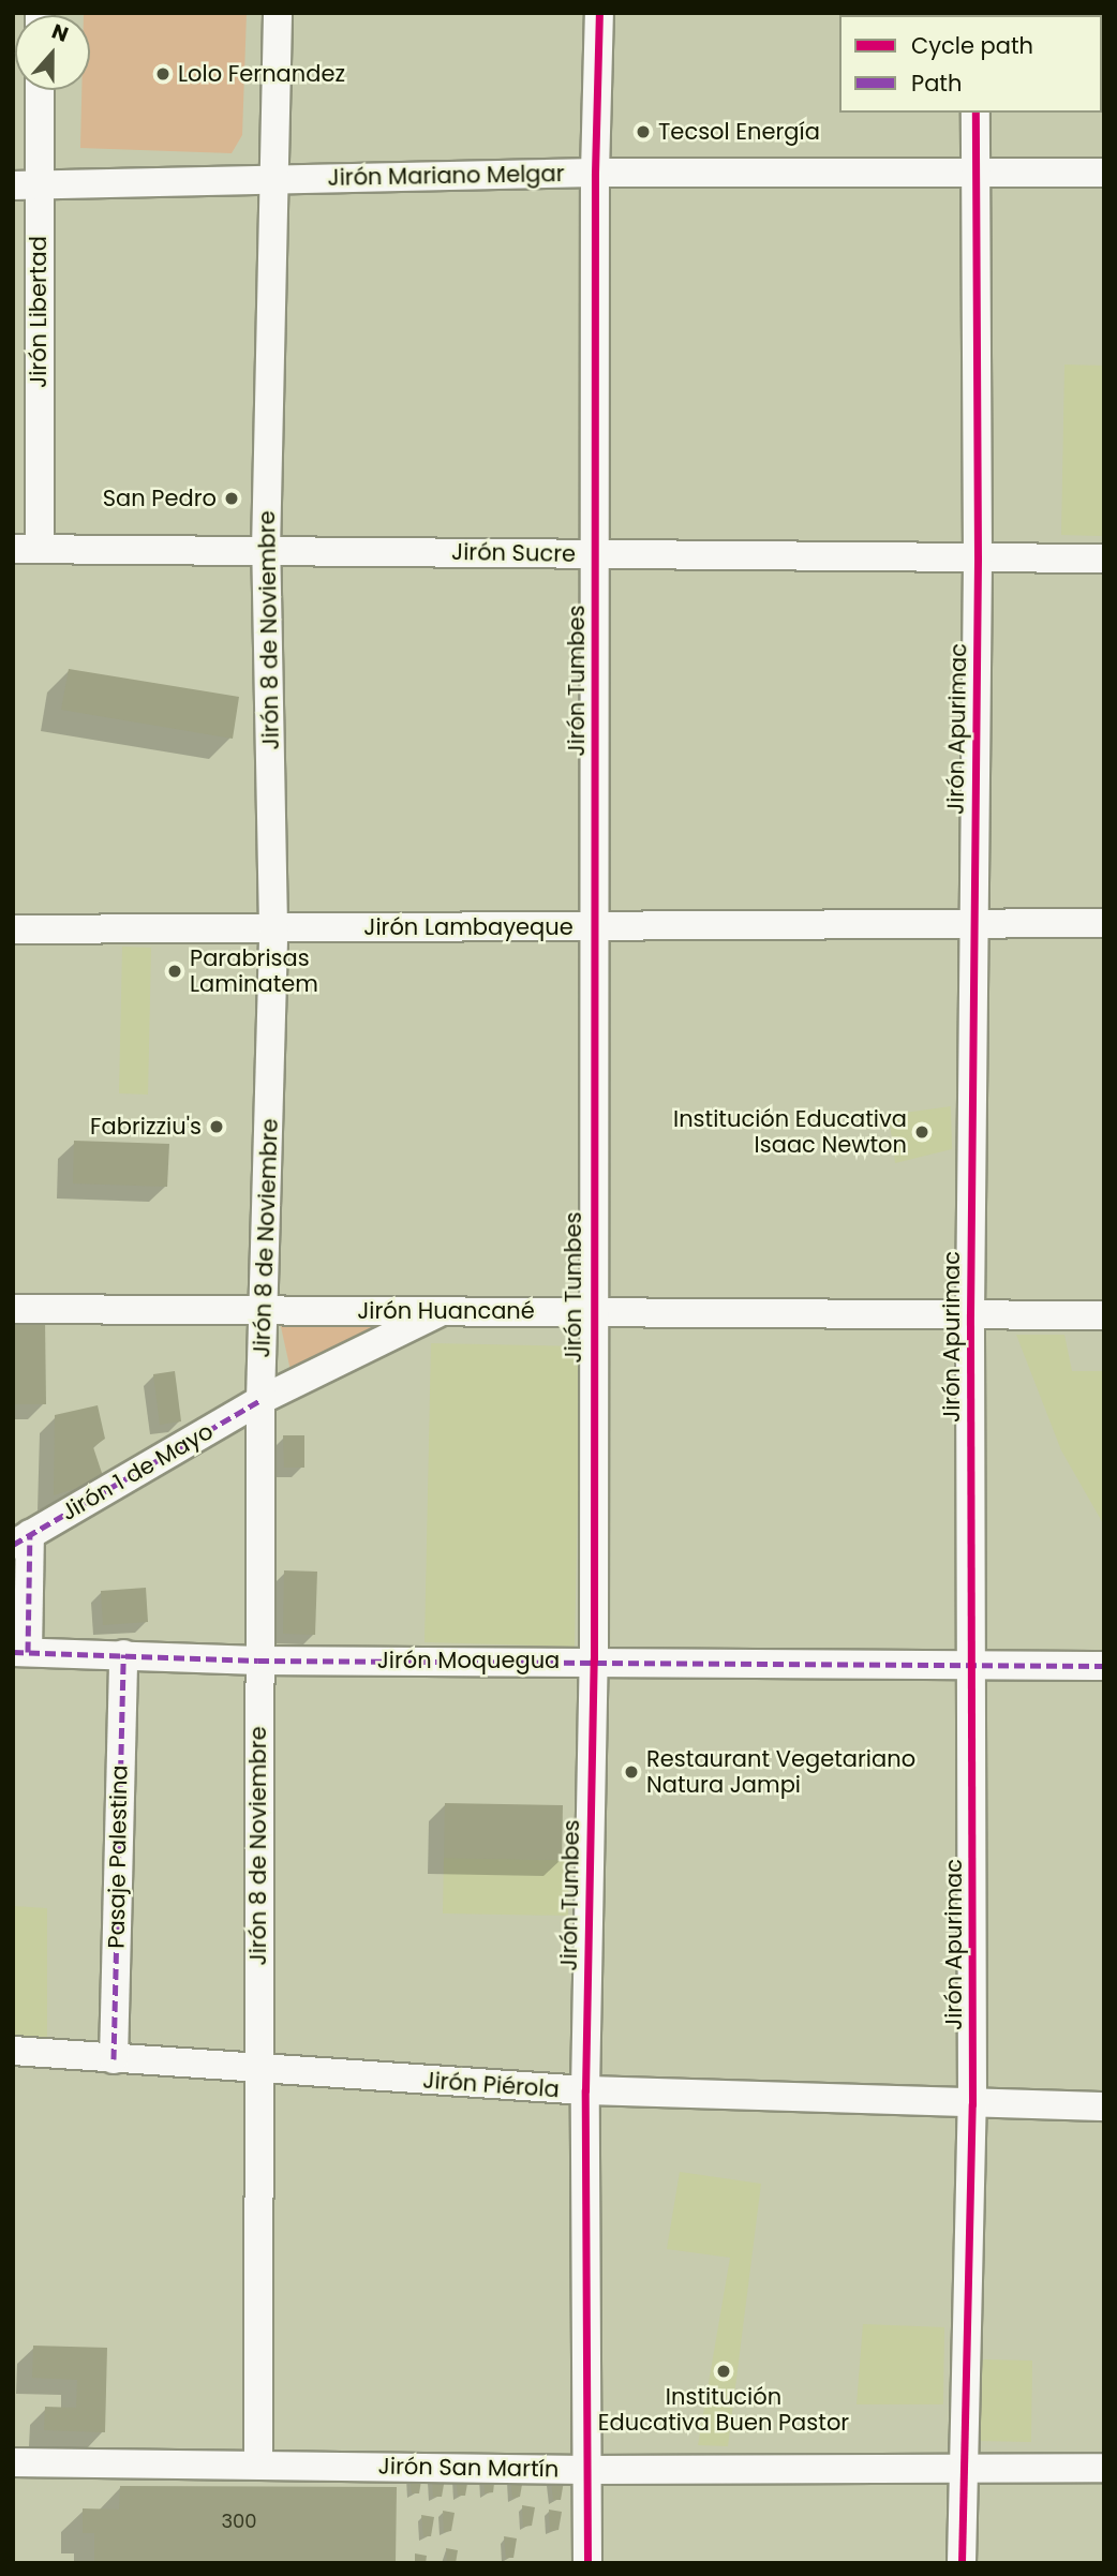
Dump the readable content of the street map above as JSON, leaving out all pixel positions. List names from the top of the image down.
{
  "streets": {
    "street": [
      "Jirón Mariano Melgar",
      "Jirón Libertad",
      "Jirón Sucre",
      "Jirón 8 de Noviembre",
      "Jirón Tumbes",
      "Jirón Apurimac",
      "Jirón Lambayeque",
      "Jirón Huancané",
      "Jirón 1 de Mayo",
      "Jirón Moquegua",
      "Pasaje Palestina",
      "Jirón Piérola",
      "Jirón San Martín"
    ]
  },
  "crossings": [
    ["Jirón Mariano Melgar", "Jirón Libertad"],
    ["Jirón Mariano Melgar", "Jirón 8 de Noviembre"],
    ["Jirón Mariano Melgar", "Jirón Tumbes"],
    ["Jirón Mariano Melgar", "Jirón Apurimac"],
    ["Jirón Libertad", "Jirón Sucre"],
    ["Jirón Sucre", "Jirón 8 de Noviembre"],
    ["Jirón Sucre", "Jirón Tumbes"],
    ["Jirón Sucre", "Jirón Apurimac"],
    ["Jirón 8 de Noviembre", "Jirón Lambayeque"],
    ["Jirón 8 de Noviembre", "Jirón Huancané"],
    ["Jirón 8 de Noviembre", "Jirón 1 de Mayo"],
    ["Jirón 8 de Noviembre", "Jirón Moquegua"],
    ["Jirón 8 de Noviembre", "Jirón Piérola"],
    ["Jirón 8 de Noviembre", "Jirón San Martín"],
    ["Jirón Tumbes", "Jirón Lambayeque"],
    ["Jirón Tumbes", "Jirón Huancané"],
    ["Jirón Tumbes", "Jirón Moquegua"],
    ["Jirón Tumbes", "Jirón Piérola"],
    ["Jirón Tumbes", "Jirón San Martín"],
    ["Jirón Apurimac", "Jirón Lambayeque"],
    ["Jirón Apurimac", "Jirón Huancané"],
    ["Jirón Apurimac", "Jirón Moquegua"],
    ["Jirón Apurimac", "Jirón Piérola"],
    ["Jirón Apurimac", "Jirón San Martín"],
    ["Jirón Huancané", "Jirón 1 de Mayo"],
    ["Jirón Moquegua", "Pasaje Palestina"],
    ["Pasaje Palestina", "Jirón Piérola"]
  ],
  "places": [
    "Lolo Fernandez",
    "Tecsol Energía",
    "San Pedro",
    "Parabrisas Laminatem",
    "Fabrizziu's",
    "Institución Educativa Isaac Newton",
    "Restaurant Vegetariano Natura Jampi",
    "Institución Educativa Buen Pastor"
  ],
  "house_numbers": ["300"],
  "legend": ["Cycle path", "Path"],
  "north": "top"
}
